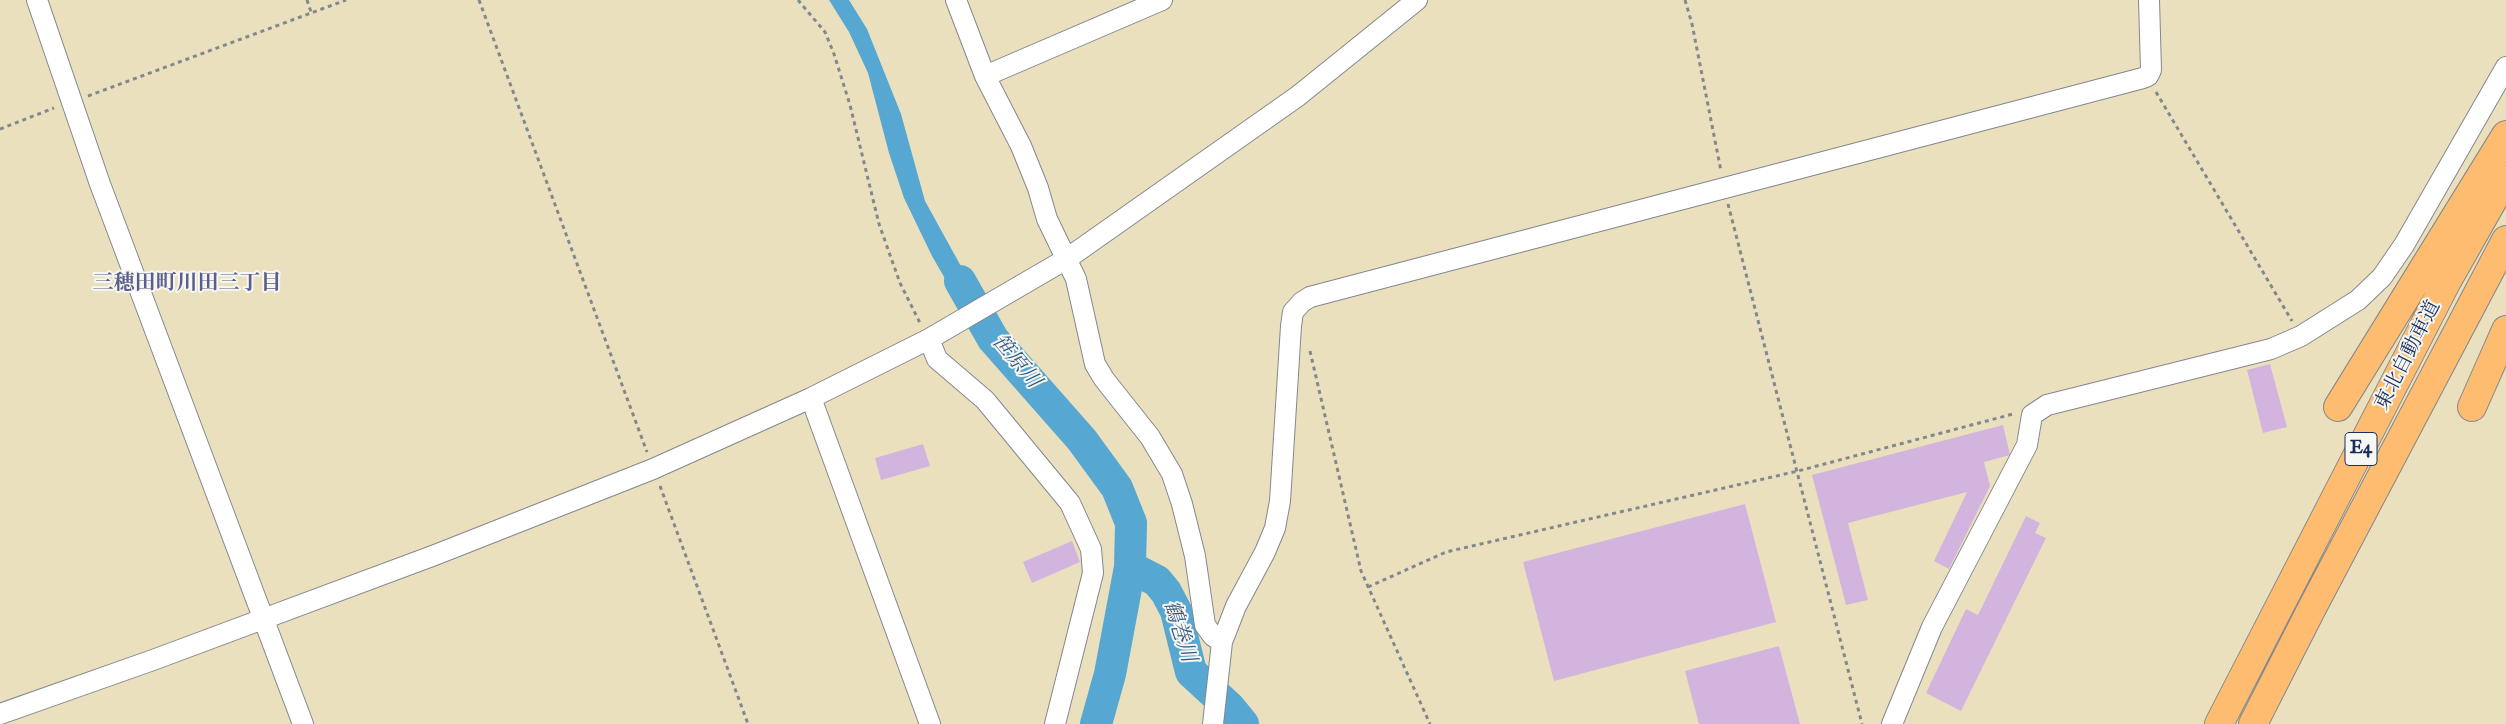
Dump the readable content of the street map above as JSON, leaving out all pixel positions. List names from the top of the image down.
{
  "streets": {
    "highway": ["東北自動車道", "E4"]
  },
  "districts": ["三穂田町川田三丁目"],
  "water": ["笹原川", "鶴巻川"]
}
